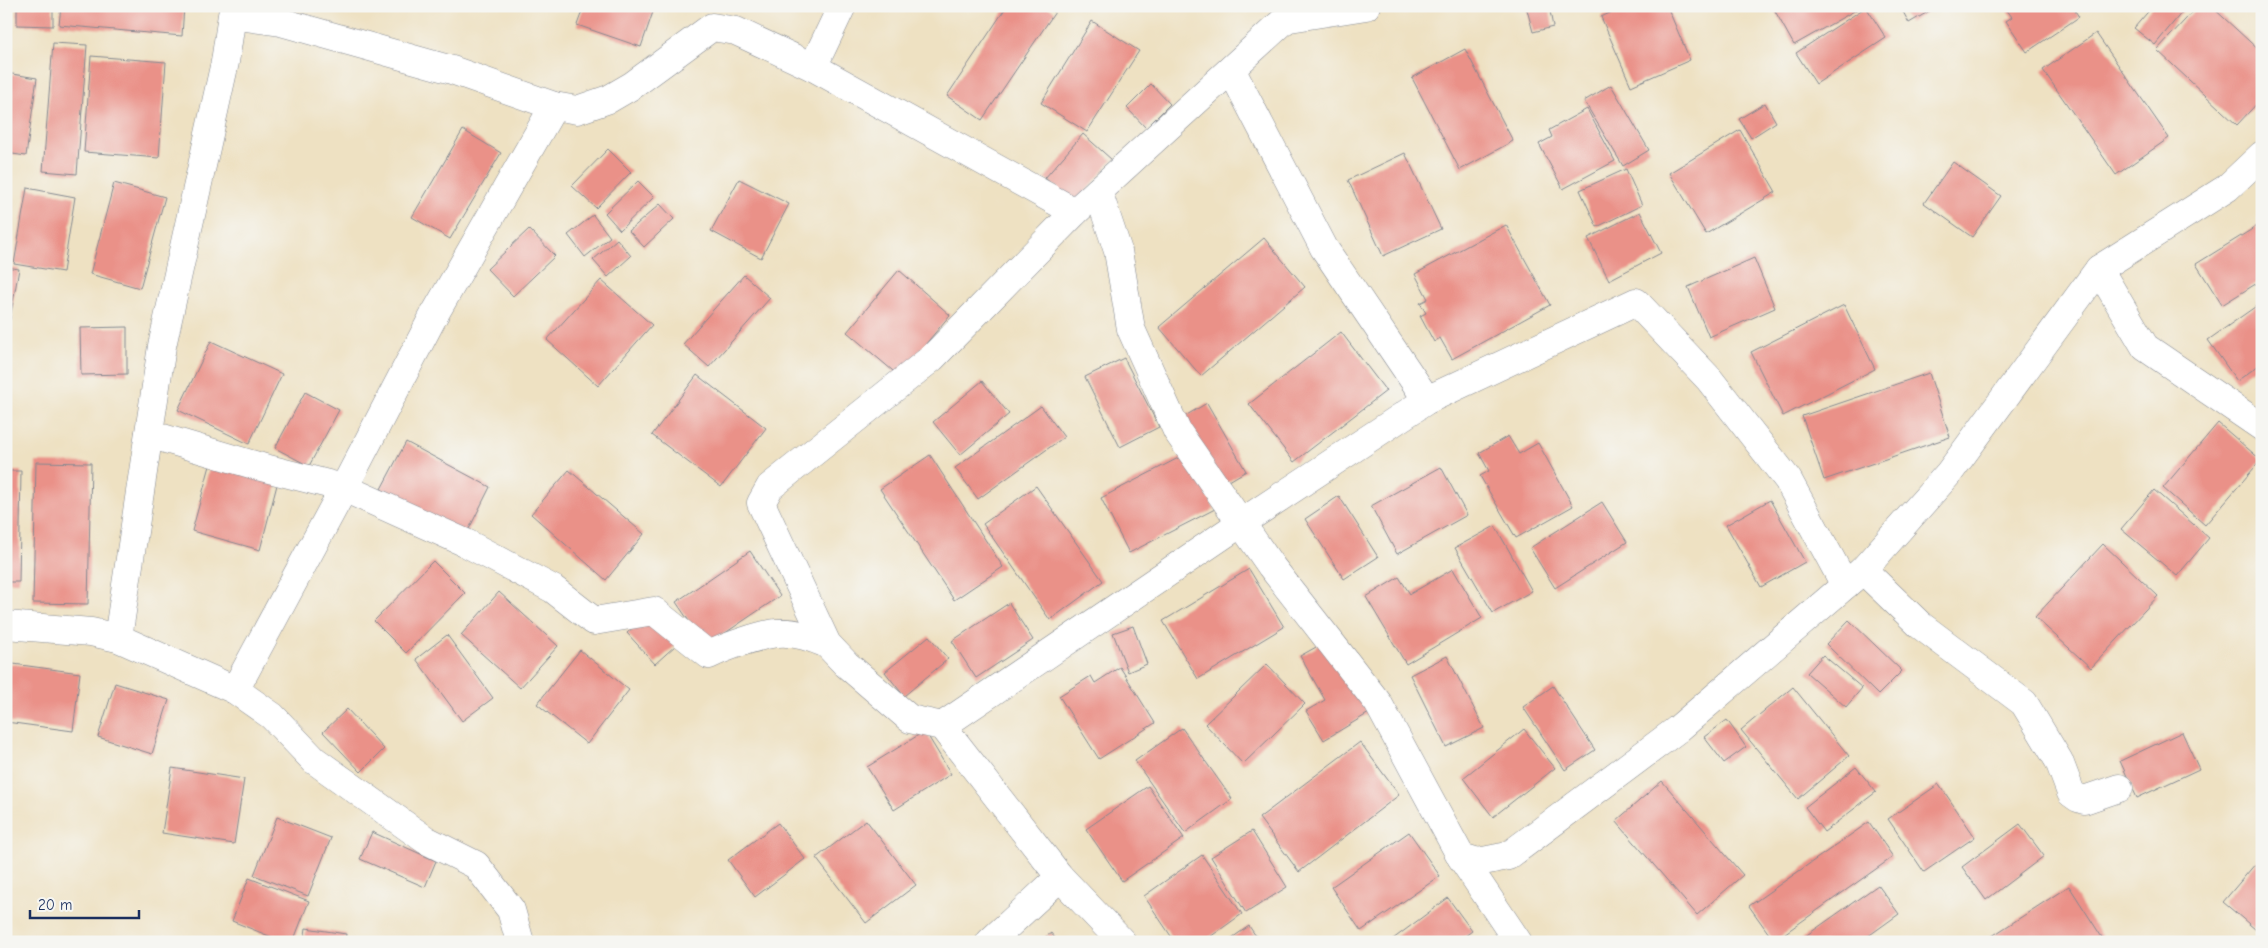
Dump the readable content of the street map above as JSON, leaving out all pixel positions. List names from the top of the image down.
{
  "scale_bar": "20 m"
}
